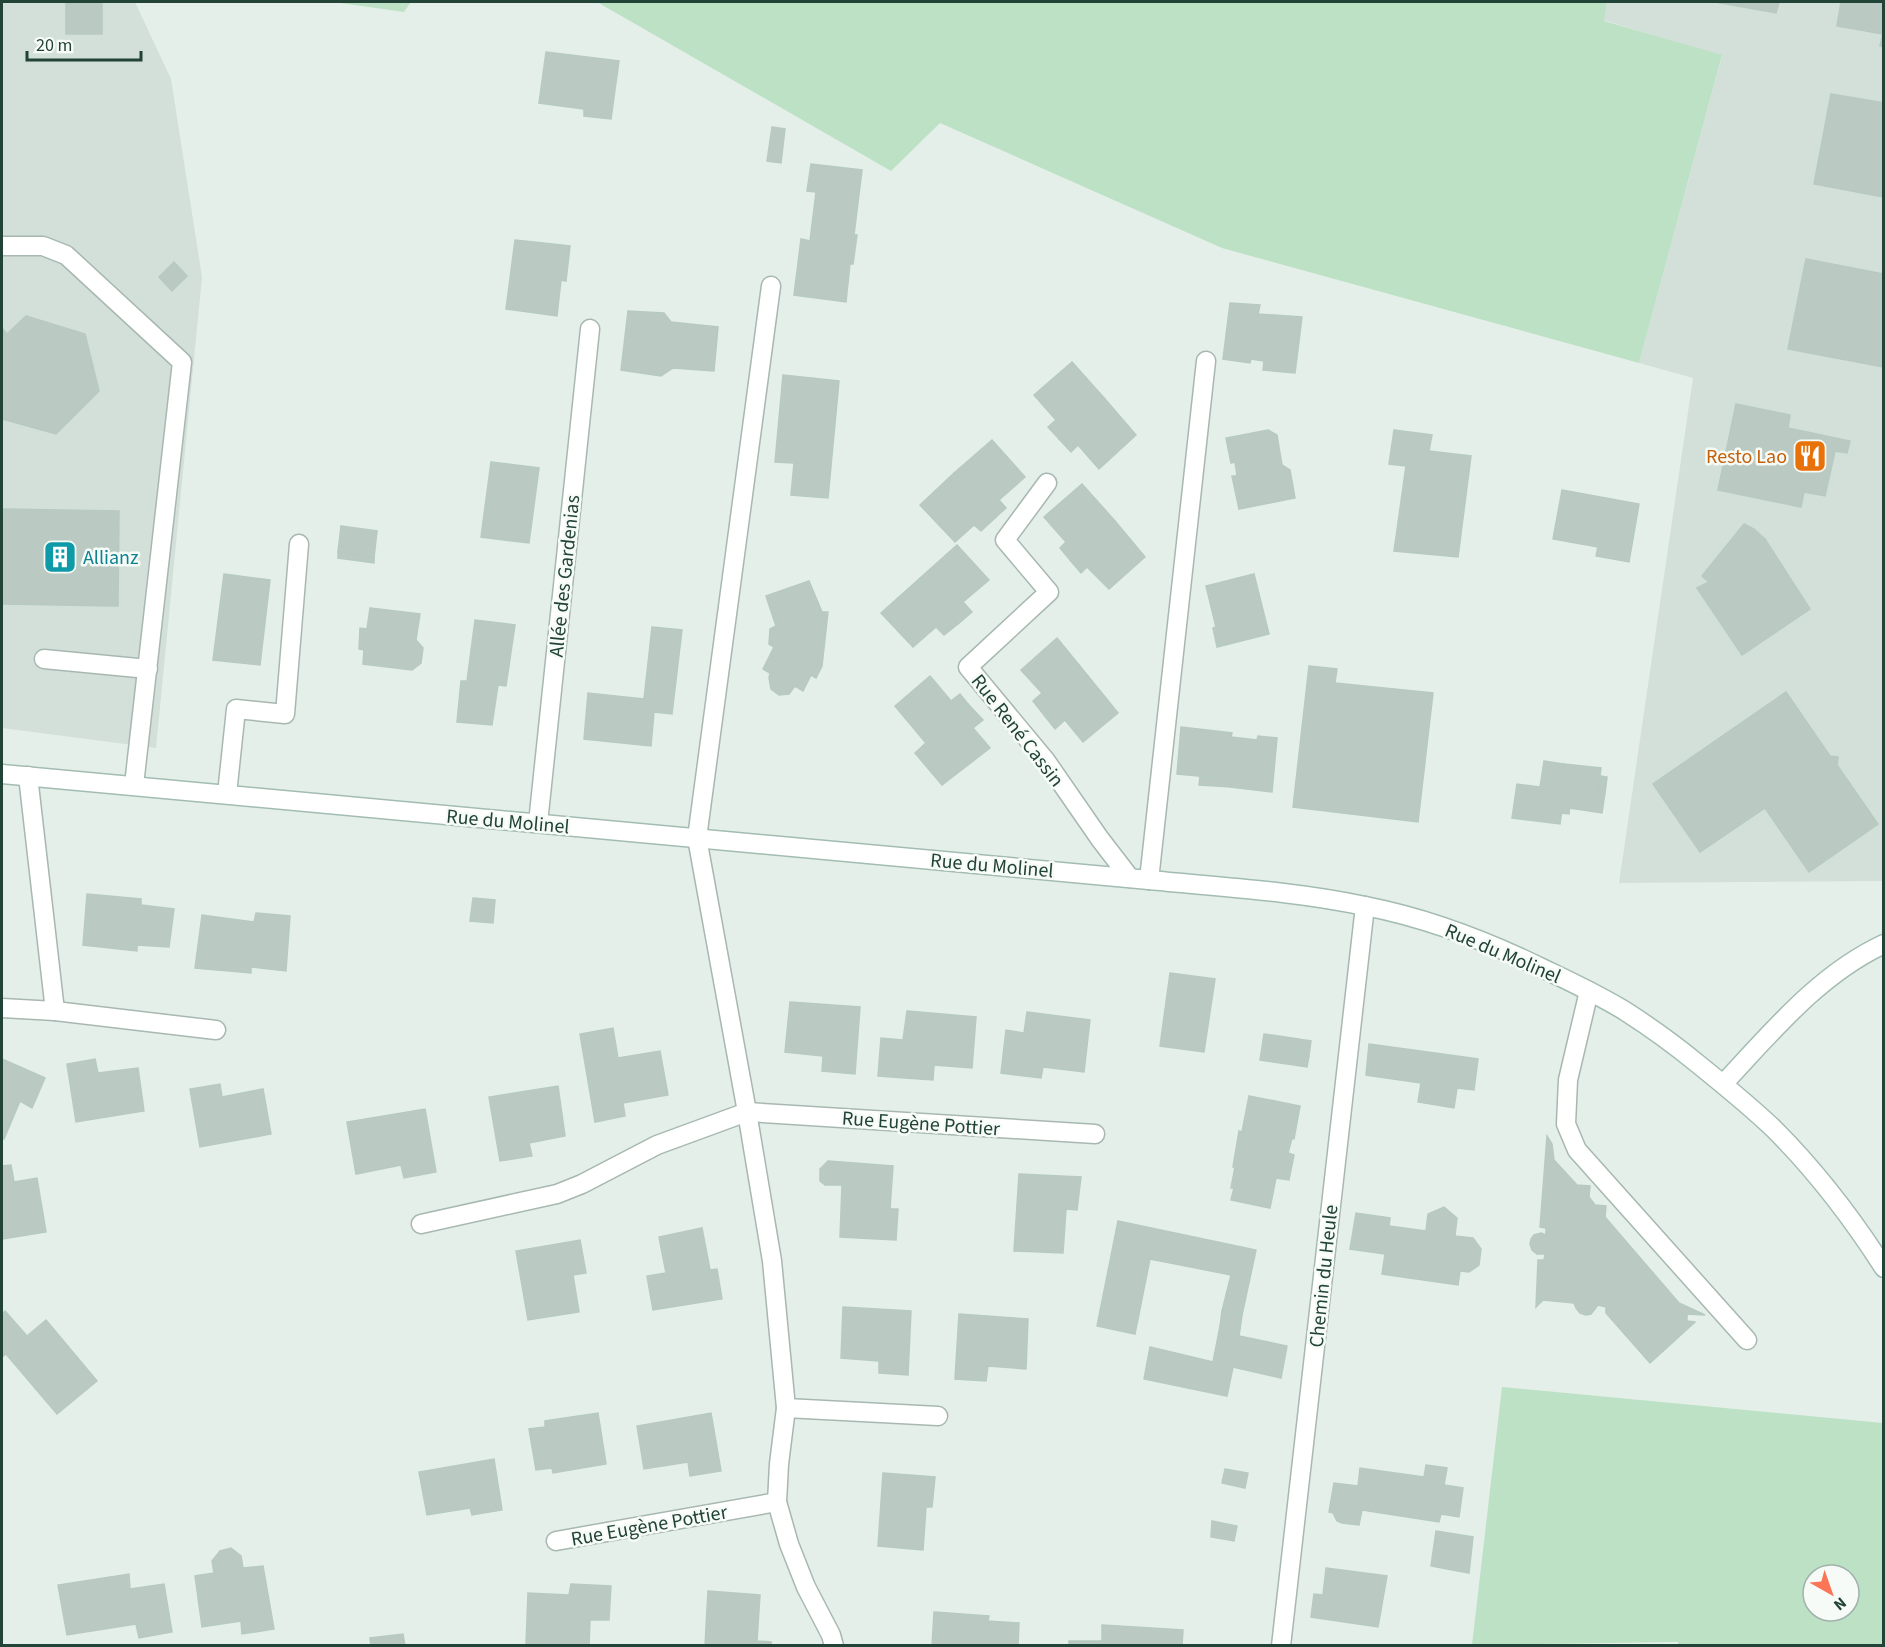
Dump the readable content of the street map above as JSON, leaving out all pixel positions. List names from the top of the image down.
{
  "streets": {
    "street": [
      "Allée des Gardenias",
      "Rue René Cassin",
      "Rue du Molinel",
      "Rue Eugène Pottier",
      "Chemin du Heule"
    ]
  },
  "crossings": [
    ["Allée des Gardenias", "Rue du Molinel"],
    ["Rue René Cassin", "Rue du Molinel"],
    ["Rue du Molinel", "Chemin du Heule"]
  ],
  "places": {
    "restaurant": ["Resto Lao"],
    "building": ["Allianz"]
  },
  "scale_bar": "20 m",
  "north": "bottom right"
}
